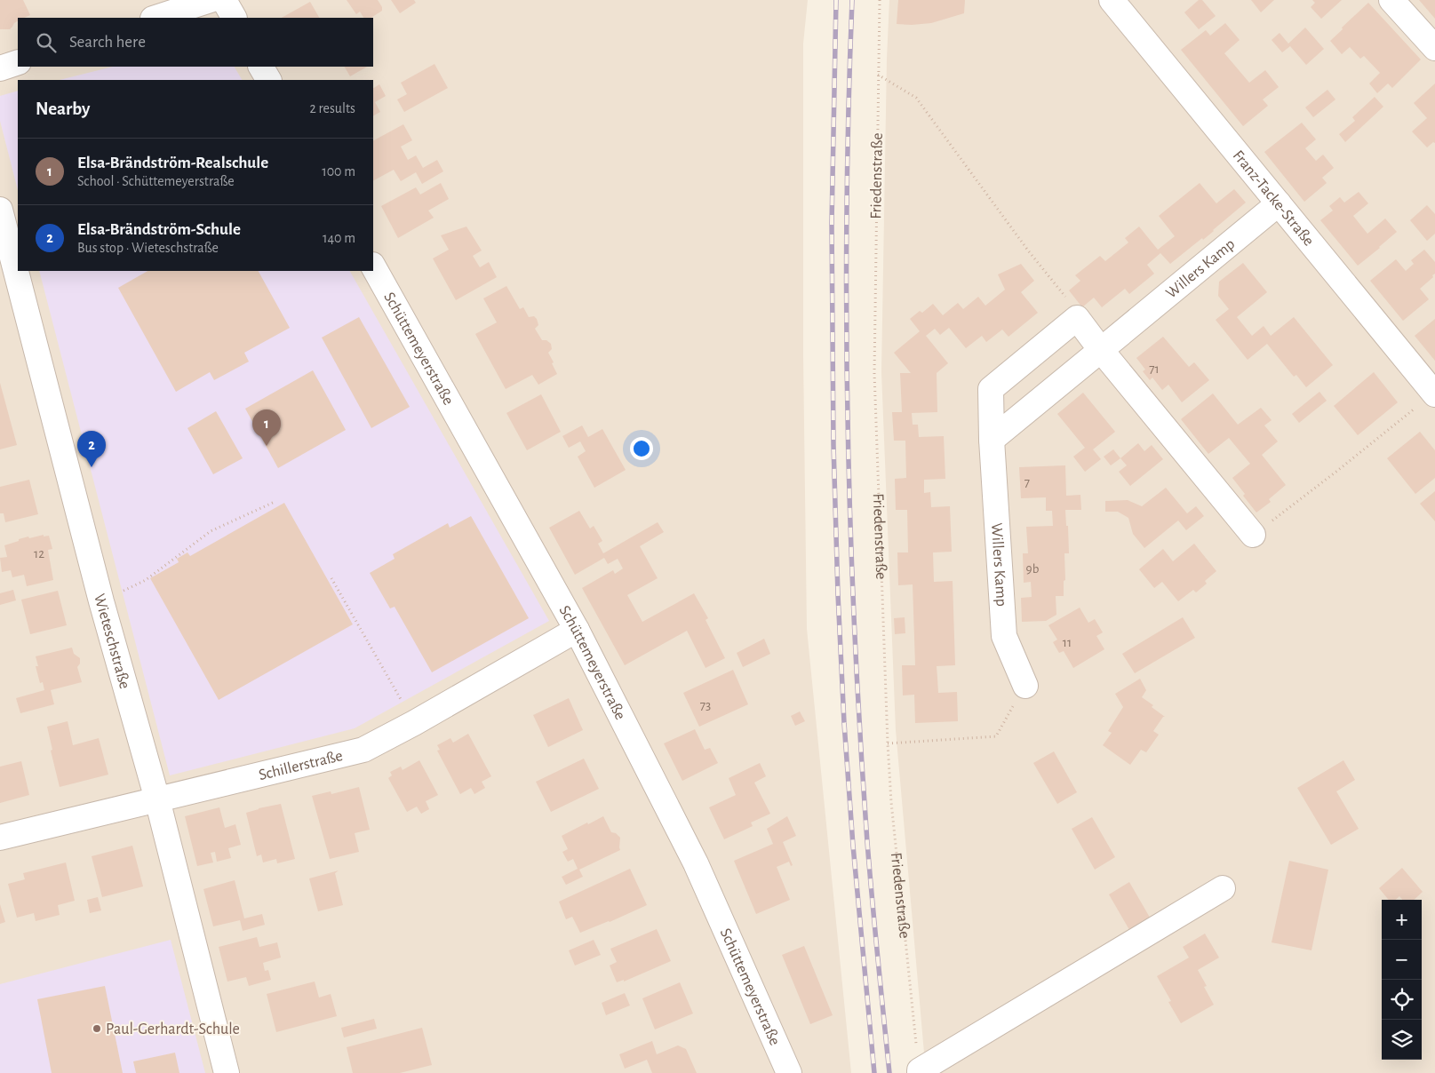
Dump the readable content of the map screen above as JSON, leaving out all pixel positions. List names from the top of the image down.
{
  "streets": {
    "street": [
      "Franz-Tacke-Straße",
      "Willers Kamp",
      "Schüttemeyerstraße",
      "Wieteschstraße",
      "Schillerstraße"
    ],
    "path": ["Friedenstraße"]
  },
  "crossings": [
    ["Franz-Tacke-Straße", "Willers Kamp"],
    ["Schüttemeyerstraße", "Schillerstraße"],
    ["Wieteschstraße", "Schillerstraße"]
  ],
  "places": ["Paul-Gerhardt-Schule"],
  "house_numbers": [
    "71",
    "7",
    "12",
    "9b",
    "11",
    "73"
  ],
  "page": {
    "search": "Search here",
    "heading": ["Nearby", "2 results"],
    "list": [
      {
        "mark": "1",
        "name": "Elsa-Brändström-Realschule",
        "note": "School · Schüttemeyerstraße",
        "value": "100 m"
      },
      {
        "mark": "2",
        "name": "Elsa-Brändström-Schule",
        "note": "Bus stop · Wieteschstraße",
        "value": "140 m"
      }
    ],
    "pins": ["1", "2"],
    "map_buttons": ["+", "−"]
  }
}
